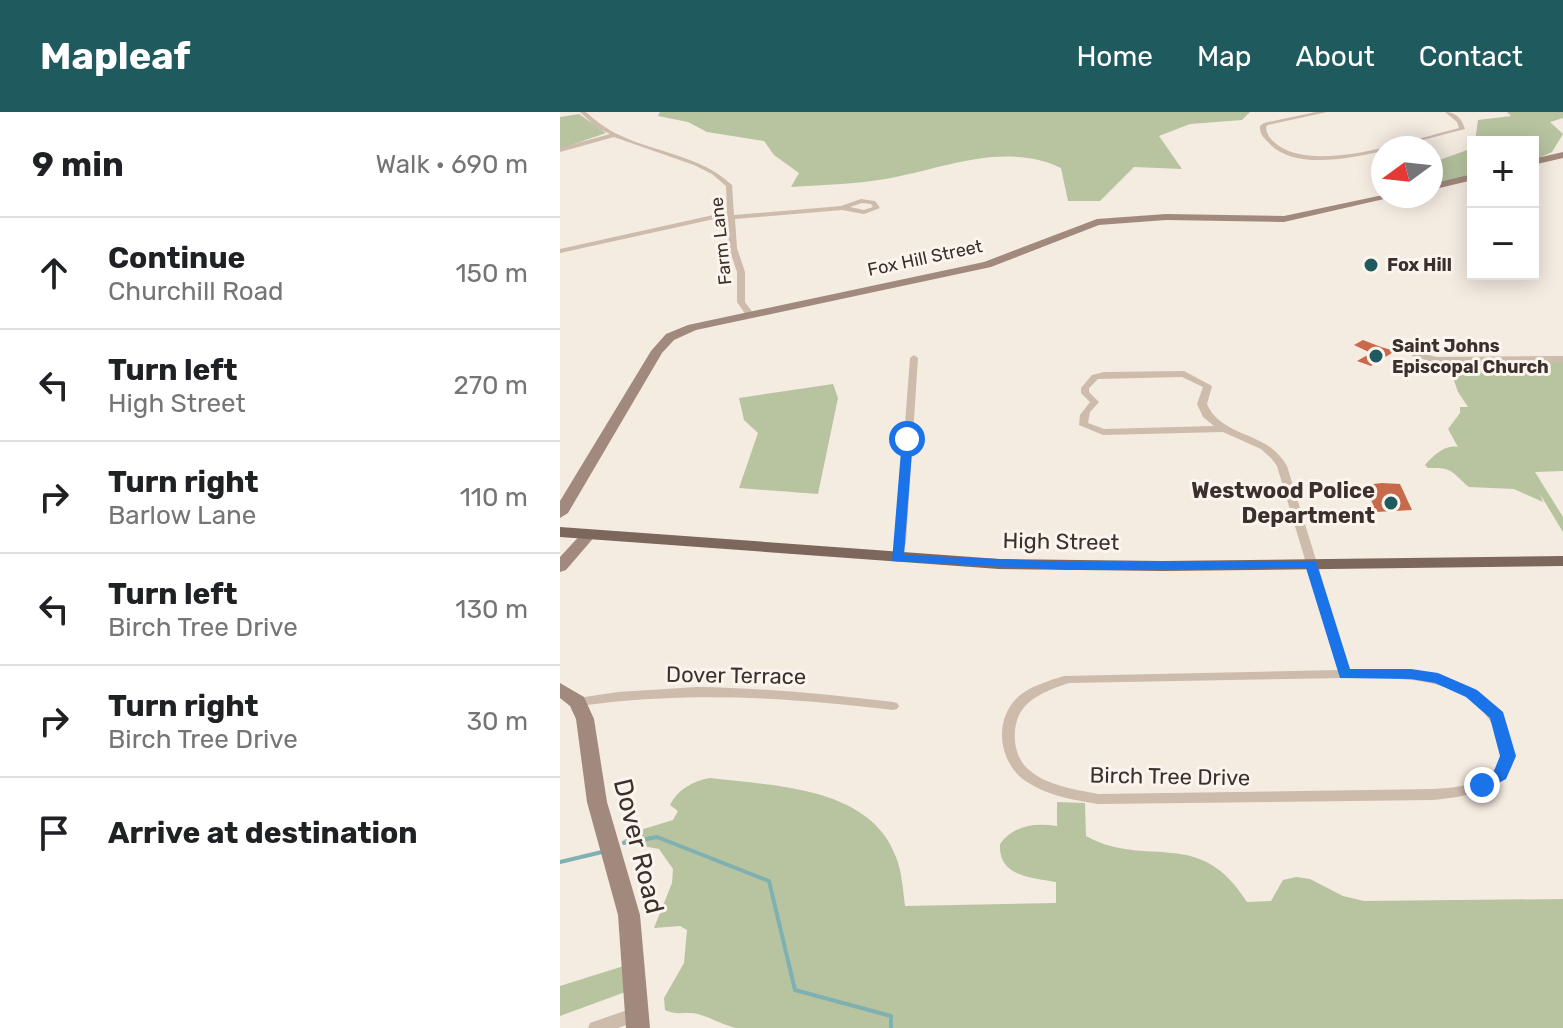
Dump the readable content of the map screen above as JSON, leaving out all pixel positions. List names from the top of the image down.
{
  "streets": {
    "main road": ["High Street"],
    "street": [
      "Farm Lane",
      "Fox Hill Street",
      "Dover Terrace",
      "Birch Tree Drive",
      "Dover Road"
    ]
  },
  "crossings": [
    ["Farm Lane", "Fox Hill Street"],
    ["Dover Terrace", "Dover Road"]
  ],
  "places": ["Fox Hill", "Saint Johns Episcopal Church", "Westwood Police Department"],
  "north": "left",
  "page": {
    "header": "Mapleaf",
    "nav": [
      "Home",
      "Map",
      "About",
      "Contact"
    ],
    "heading": ["9 min", "Walk · 690 m"],
    "map_buttons": ["+", "−"],
    "list": [
      ["Continue", "Churchill Road", "150 m"],
      ["Turn left", "High Street", "270 m"],
      ["Turn right", "Barlow Lane", "110 m"],
      ["Turn left", "Birch Tree Drive", "130 m"],
      ["Turn right", "Birch Tree Drive", "30 m"],
      "Arrive at destination"
    ]
  }
}
